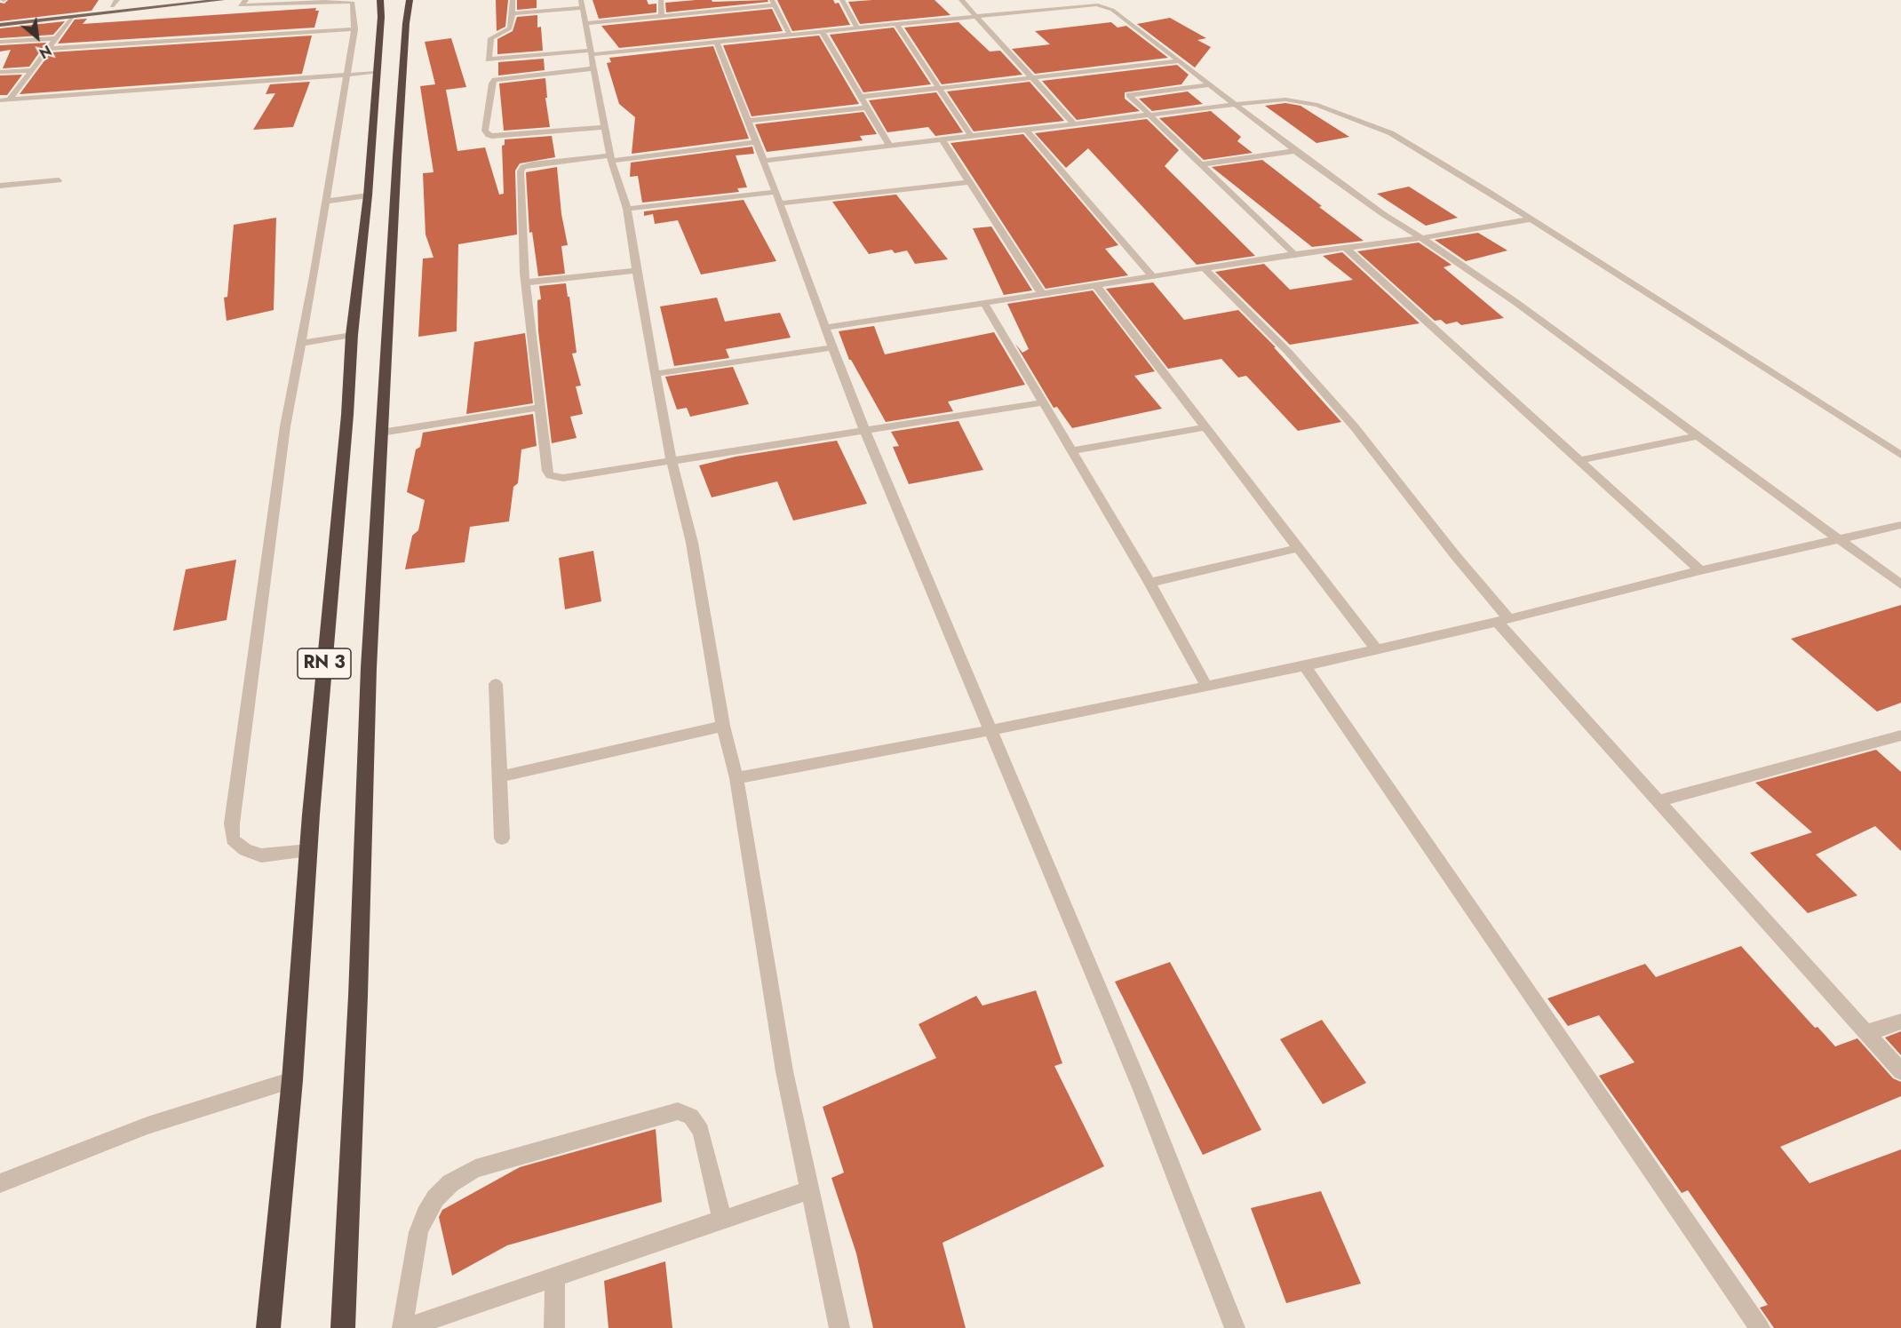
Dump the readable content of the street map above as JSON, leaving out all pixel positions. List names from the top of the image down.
{
  "streets": {
    "highway": ["RN 3"]
  },
  "north": "bottom right"
}
